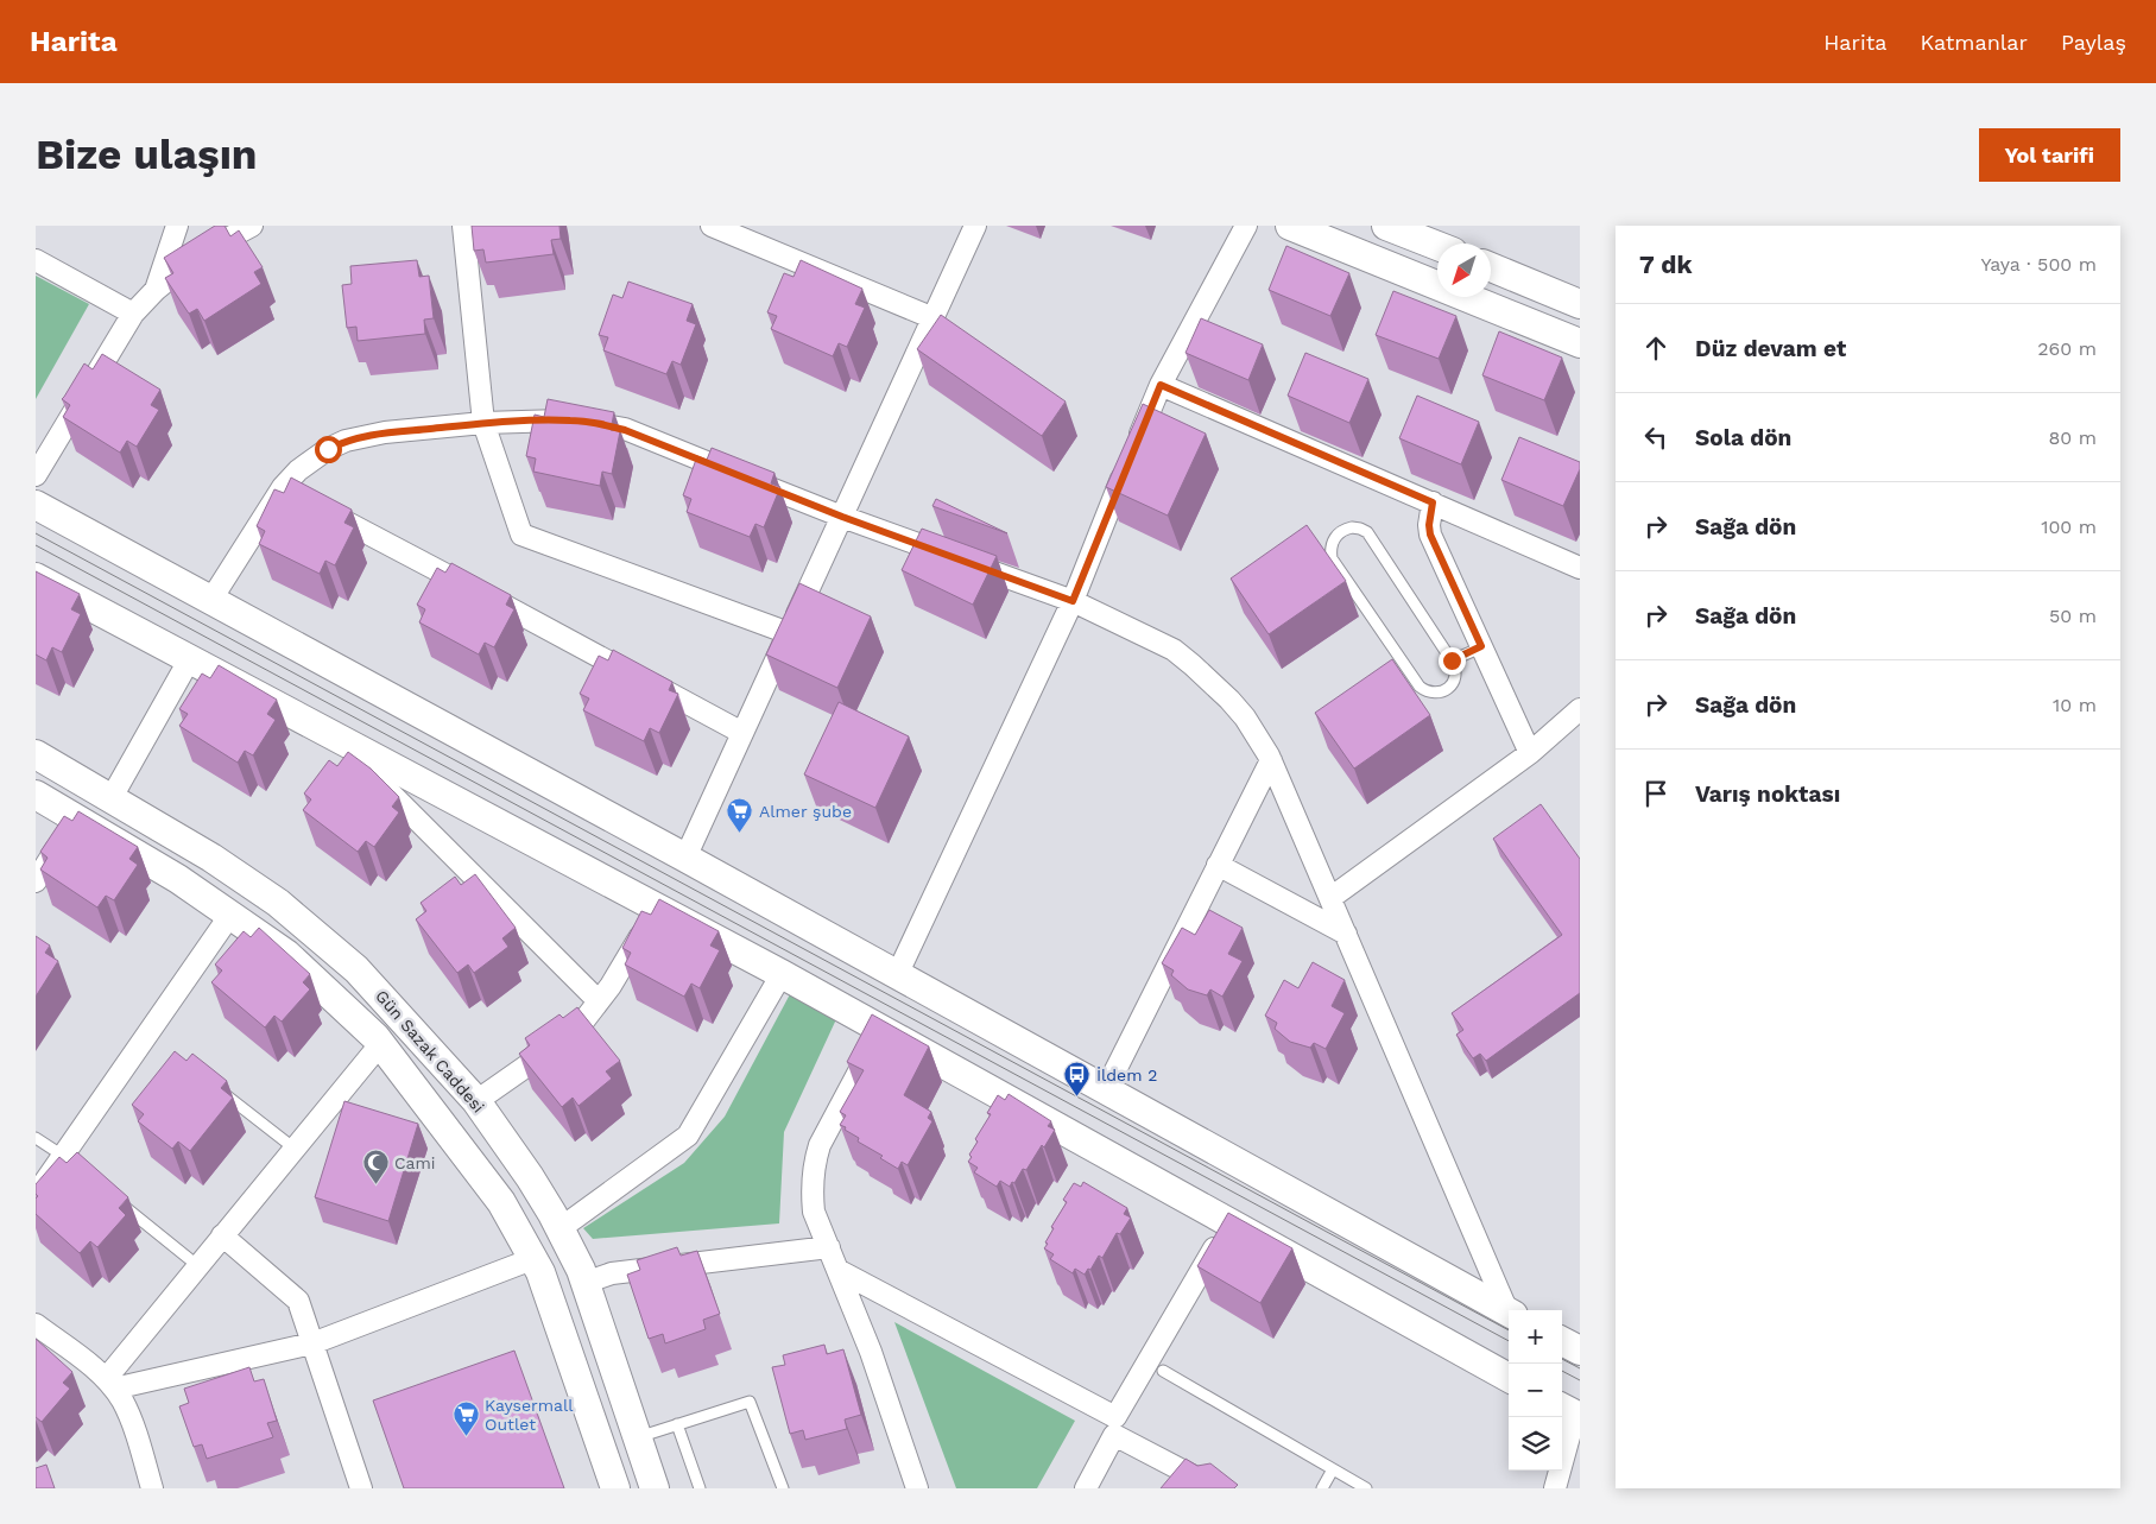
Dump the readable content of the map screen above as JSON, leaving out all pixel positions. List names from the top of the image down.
{
  "streets": {
    "street": ["Gün Sazak Caddesi"]
  },
  "places": {
    "supermarket": ["Almer şube", "Kaysermall Outlet"],
    "bus stop": ["İldem 2"],
    "mosque": ["Cami"]
  },
  "north": "bottom left",
  "page": {
    "header": "Harita",
    "nav": ["Harita", "Katmanlar", "Paylaş"],
    "buttons": "Yol tarifi",
    "title": "Bize ulaşın",
    "heading": ["7 dk", "Yaya · 500 m"],
    "list": [
      ["Düz devam et", "260 m"],
      ["Sola dön", "80 m"],
      ["Sağa dön", "100 m"],
      ["Sağa dön", "50 m"],
      ["Sağa dön", "10 m"],
      "Varış noktası"
    ],
    "map_buttons": ["+", "−"]
  }
}
